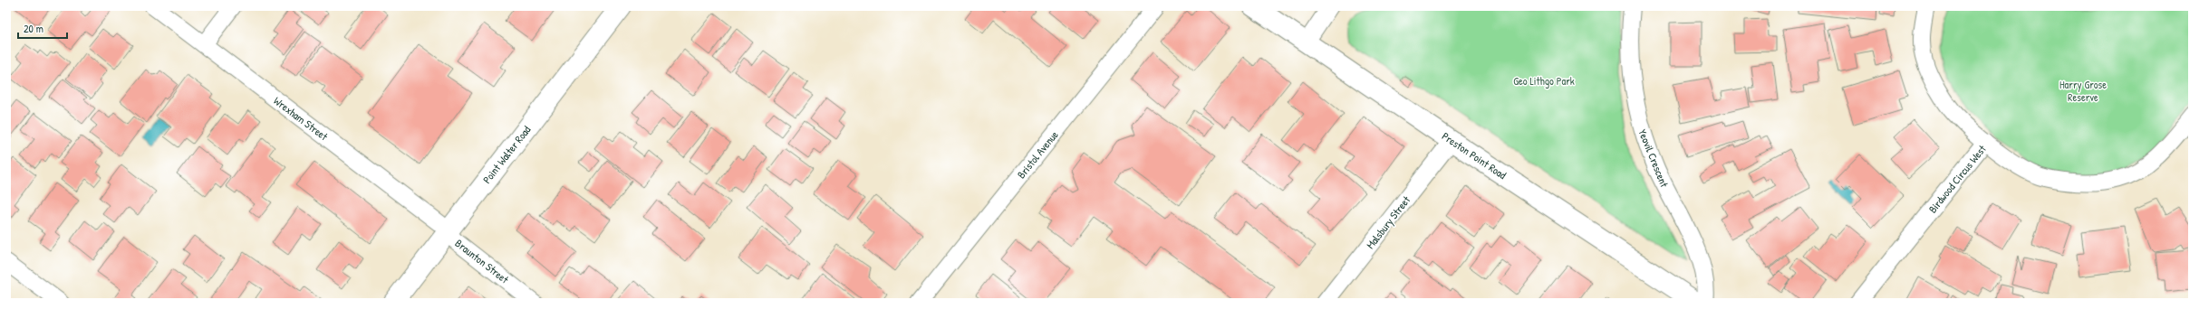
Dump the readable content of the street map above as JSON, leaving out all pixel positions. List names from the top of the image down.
{
  "streets": {
    "main road": ["Point Walter Road", "Preston Point Road"],
    "street": [
      "Wrexham Street",
      "Bristol Avenue",
      "Yeovil Crescent",
      "Birdwood Circus West",
      "Malsbury Street",
      "Braunton Street"
    ]
  },
  "crossings": [
    ["Wrexham Street", "Point Walter Road"],
    ["Wrexham Street", "Braunton Street"],
    ["Point Walter Road", "Braunton Street"],
    ["Preston Point Road", "Malsbury Street"]
  ],
  "parks": ["Geo Lithgo Park", "Harry Grose Reserve"],
  "scale_bar": "20 m"
}
